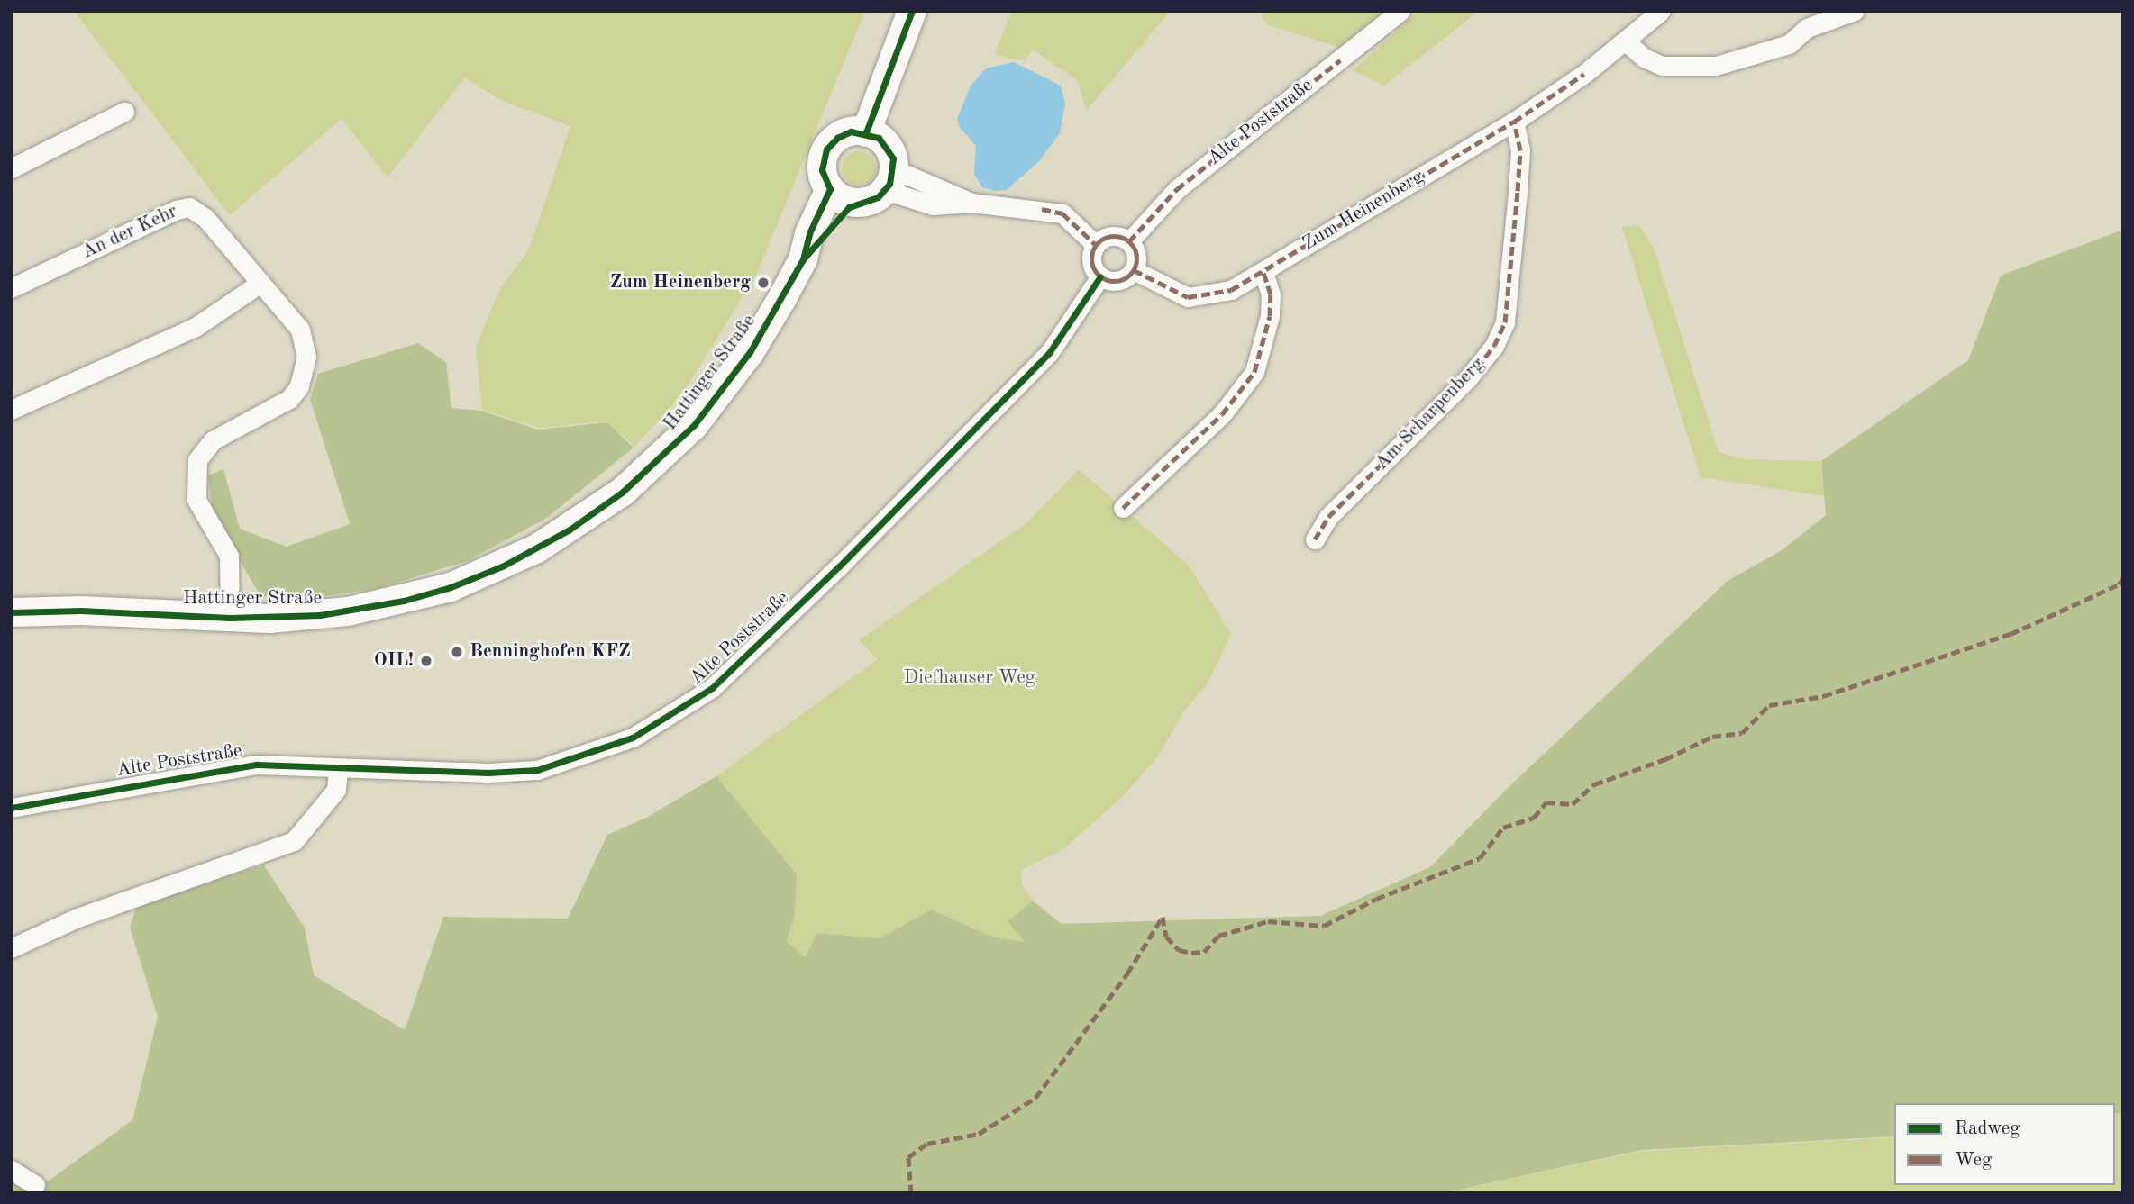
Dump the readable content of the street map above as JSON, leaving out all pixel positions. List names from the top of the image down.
{
  "streets": {
    "main road": ["Hattinger Straße"],
    "street": [
      "Alte Poststraße",
      "Zum Heinenberg",
      "An der Kehr",
      "Am Scharpenberg"
    ]
  },
  "crossings": [
    ["Alte Poststraße", "Zum Heinenberg"],
    ["Zum Heinenberg", "Am Scharpenberg"],
    ["An der Kehr", "Hattinger Straße"]
  ],
  "parks": ["Diefhauser Weg"],
  "places": ["Zum Heinenberg", "Benninghofen KFZ", "OIL!"],
  "legend": ["Radweg", "Weg"]
}
